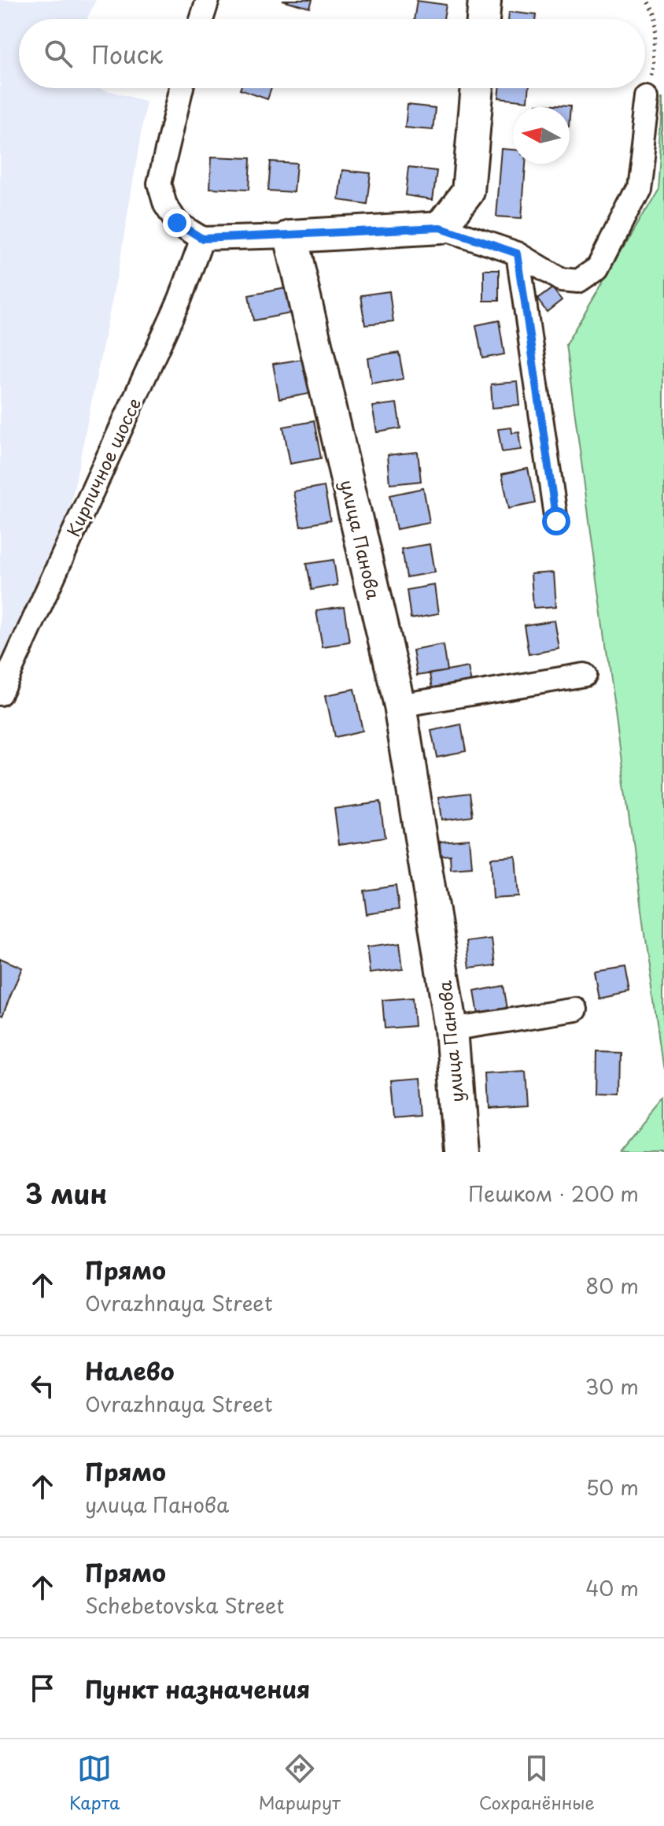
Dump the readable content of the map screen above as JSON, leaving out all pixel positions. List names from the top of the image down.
{
  "streets": {
    "street": ["Кирпичное шоссе", "улица Панова"]
  },
  "north": "left",
  "page": {
    "search": "Поиск",
    "heading": ["3 мин", "Пешком · 200 m"],
    "list": [
      ["Прямо", "Ovrazhnaya Street", "80 m"],
      ["Налево", "Ovrazhnaya Street", "30 m"],
      ["Прямо", "улица Панова", "50 m"],
      ["Прямо", "Schebetovska Street", "40 m"],
      "Пункт назначения"
    ],
    "nav": ["Карта", "Маршрут", "Сохранённые"]
  }
}
